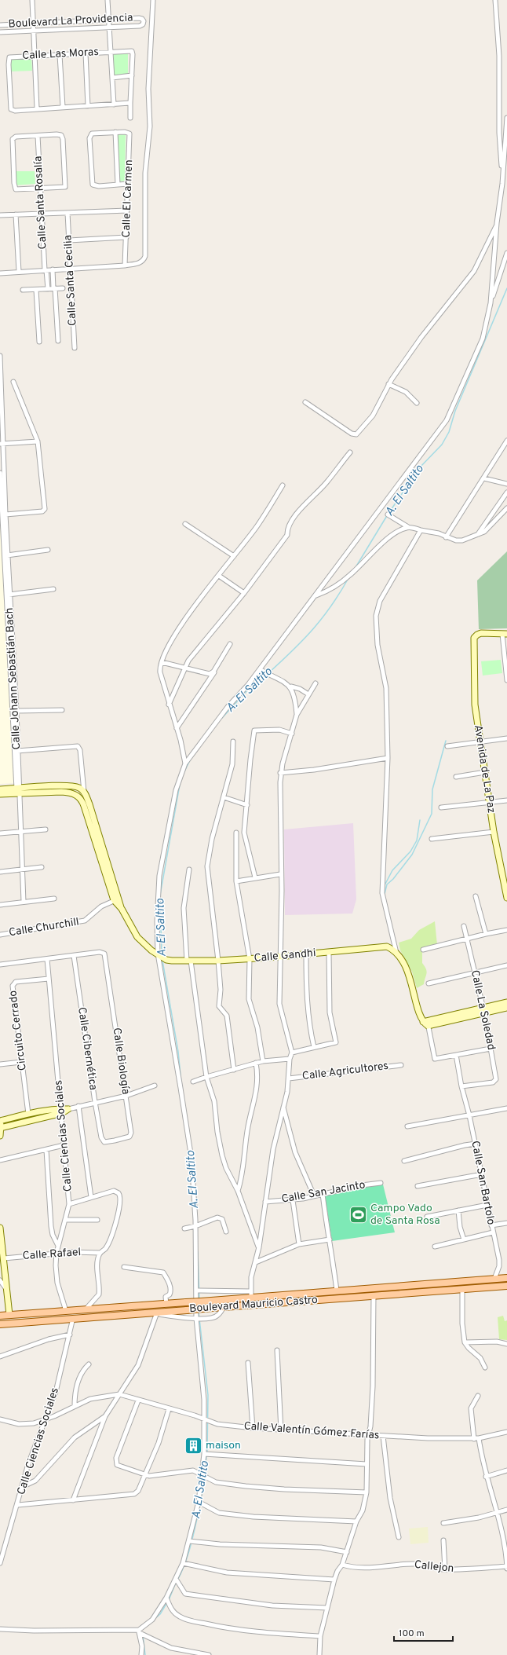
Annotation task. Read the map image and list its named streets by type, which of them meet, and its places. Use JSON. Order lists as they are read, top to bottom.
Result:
{
  "streets": {
    "main road": ["Avenida de La Paz", "Calle Gandhi", "Boulevard Mauricio Castro"],
    "street": [
      "Boulevard La Providencia",
      "Calle Las Moras",
      "Calle El Carmen",
      "Calle Santa Rosalía",
      "Calle Santa Cecilia",
      "Calle Johann Sebastián Bach",
      "Calle Churchill",
      "Calle La Soledad",
      "Circuito Cerrado",
      "Calle Cibernética",
      "Calle Biología",
      "Calle Agricultores",
      "Calle Ciencias Sociales",
      "Calle San Bartolo",
      "Calle San Jacinto",
      "Calle Rafael",
      "Calle Valentín Gómez Farías",
      "Callejon"
    ]
  },
  "crossings": [
    ["Calle Johann Sebastián Bach", "Calle Gandhi"],
    ["Calle Churchill", "Calle Gandhi"],
    ["Calle La Soledad", "Calle San Bartolo"],
    ["Circuito Cerrado", "Calle Ciencias Sociales"],
    ["Calle Cibernética", "Calle Biología"],
    ["Calle Ciencias Sociales", "Calle Rafael"],
    ["Calle Ciencias Sociales", "Boulevard Mauricio Castro"],
    ["Calle San Bartolo", "Boulevard Mauricio Castro"]
  ],
  "water": ["A. El Saltito"],
  "places": {
    "sports": ["Campo Vado de Santa Rosa"],
    "building": ["maison"]
  },
  "scale_bar": "100 m"
}
